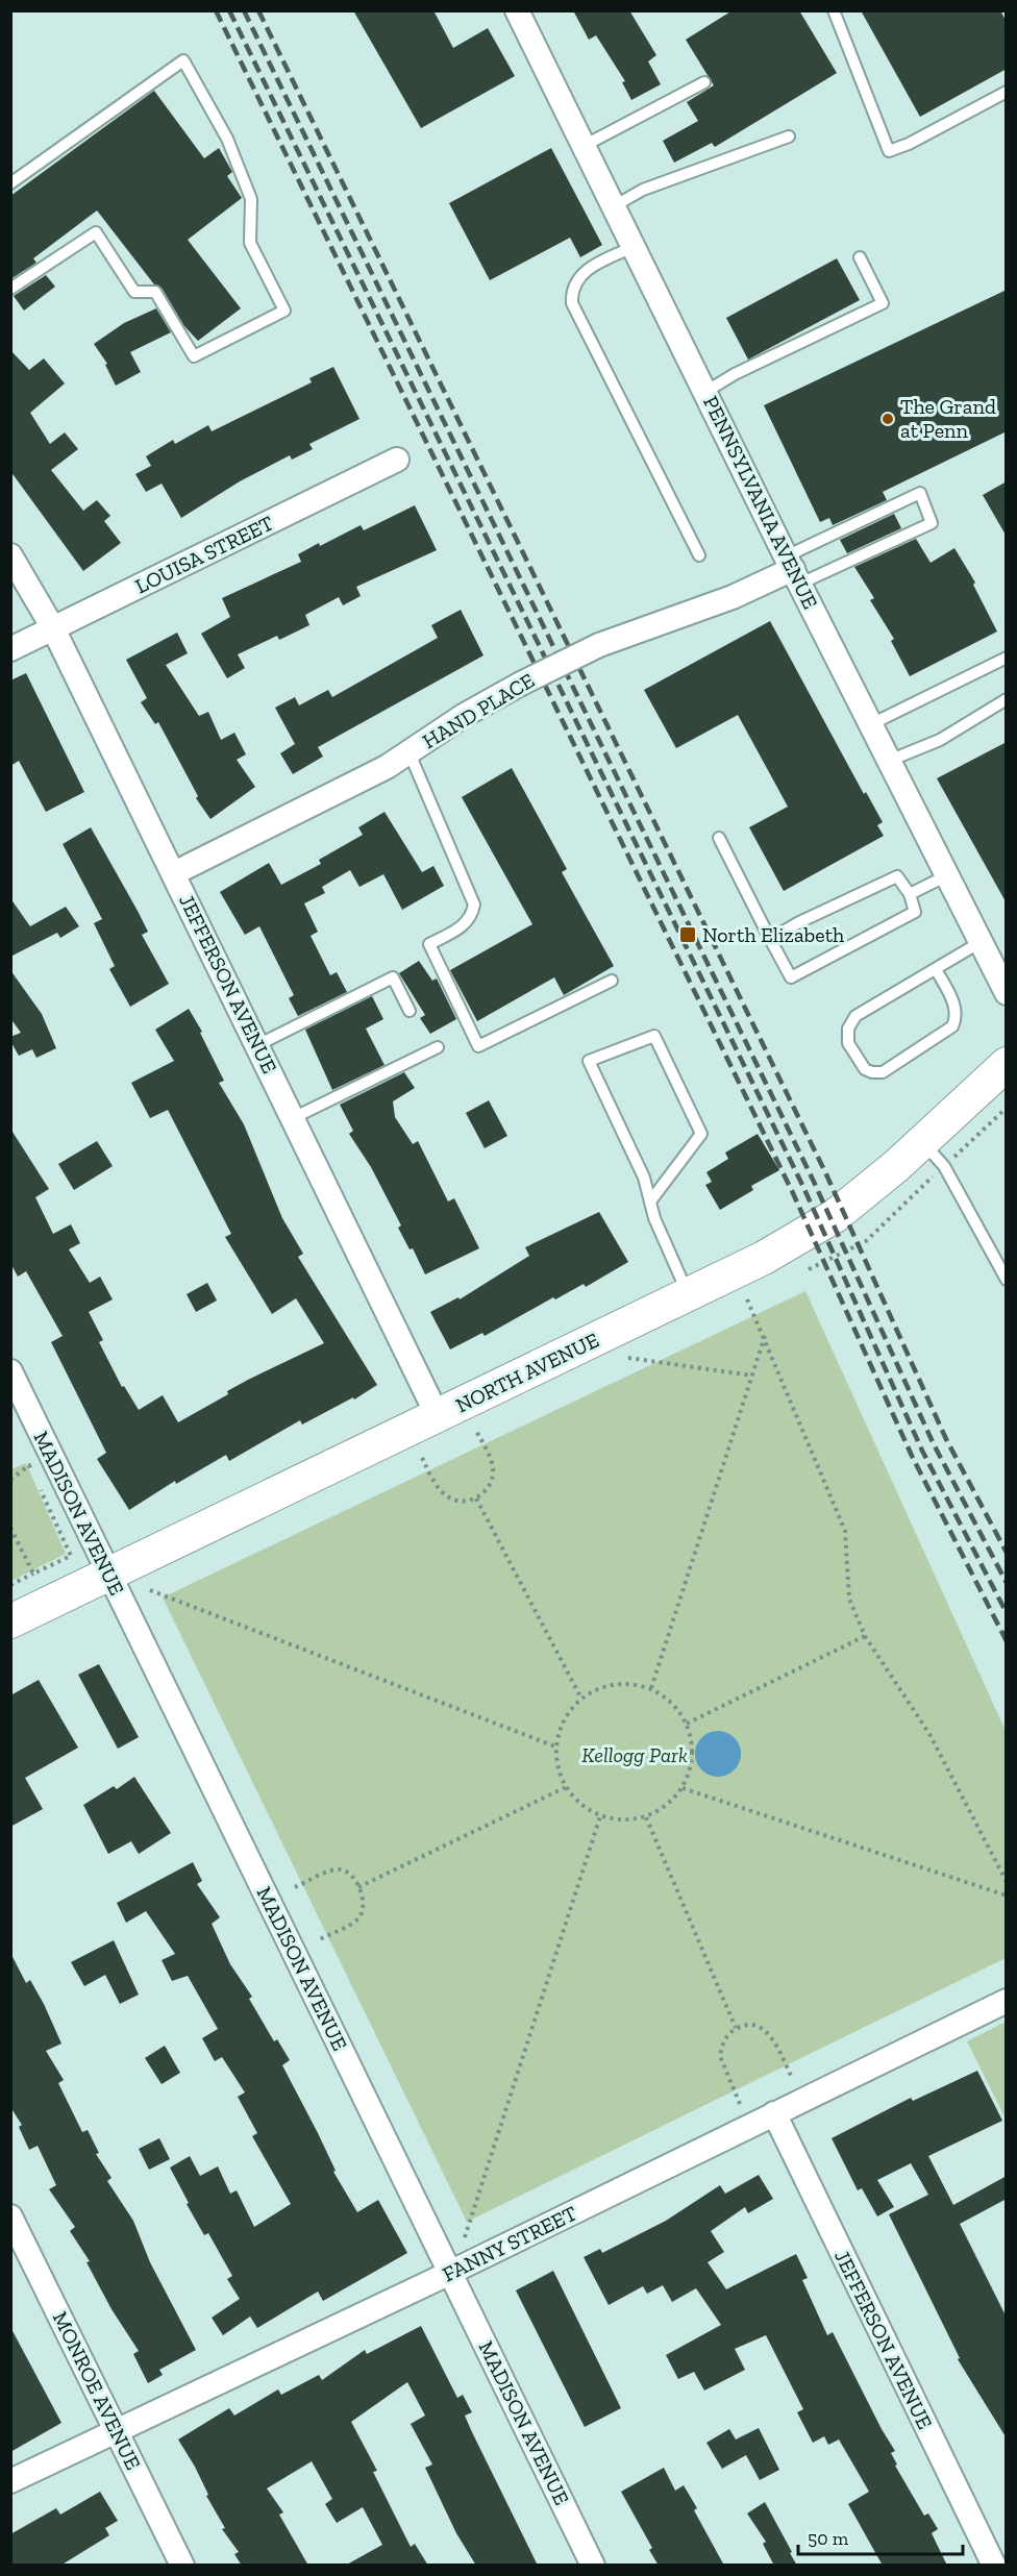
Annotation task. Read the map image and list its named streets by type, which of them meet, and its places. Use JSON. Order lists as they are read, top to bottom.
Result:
{
  "streets": {
    "main road": ["NORTH AVENUE"],
    "street": [
      "PENNSYLVANIA AVENUE",
      "LOUISA STREET",
      "HAND PLACE",
      "JEFFERSON AVENUE",
      "MADISON AVENUE",
      "FANNY STREET",
      "MONROE AVENUE"
    ]
  },
  "crossings": [
    ["PENNSYLVANIA AVENUE", "HAND PLACE"],
    ["LOUISA STREET", "JEFFERSON AVENUE"],
    ["HAND PLACE", "JEFFERSON AVENUE"],
    ["JEFFERSON AVENUE", "NORTH AVENUE"],
    ["JEFFERSON AVENUE", "FANNY STREET"],
    ["NORTH AVENUE", "MADISON AVENUE"],
    ["MADISON AVENUE", "FANNY STREET"],
    ["FANNY STREET", "MONROE AVENUE"]
  ],
  "parks": ["Kellogg Park"],
  "places": {
    "other": ["The Grand at Penn"],
    "transit": ["North Elizabeth"]
  },
  "scale_bar": "50 m"
}
